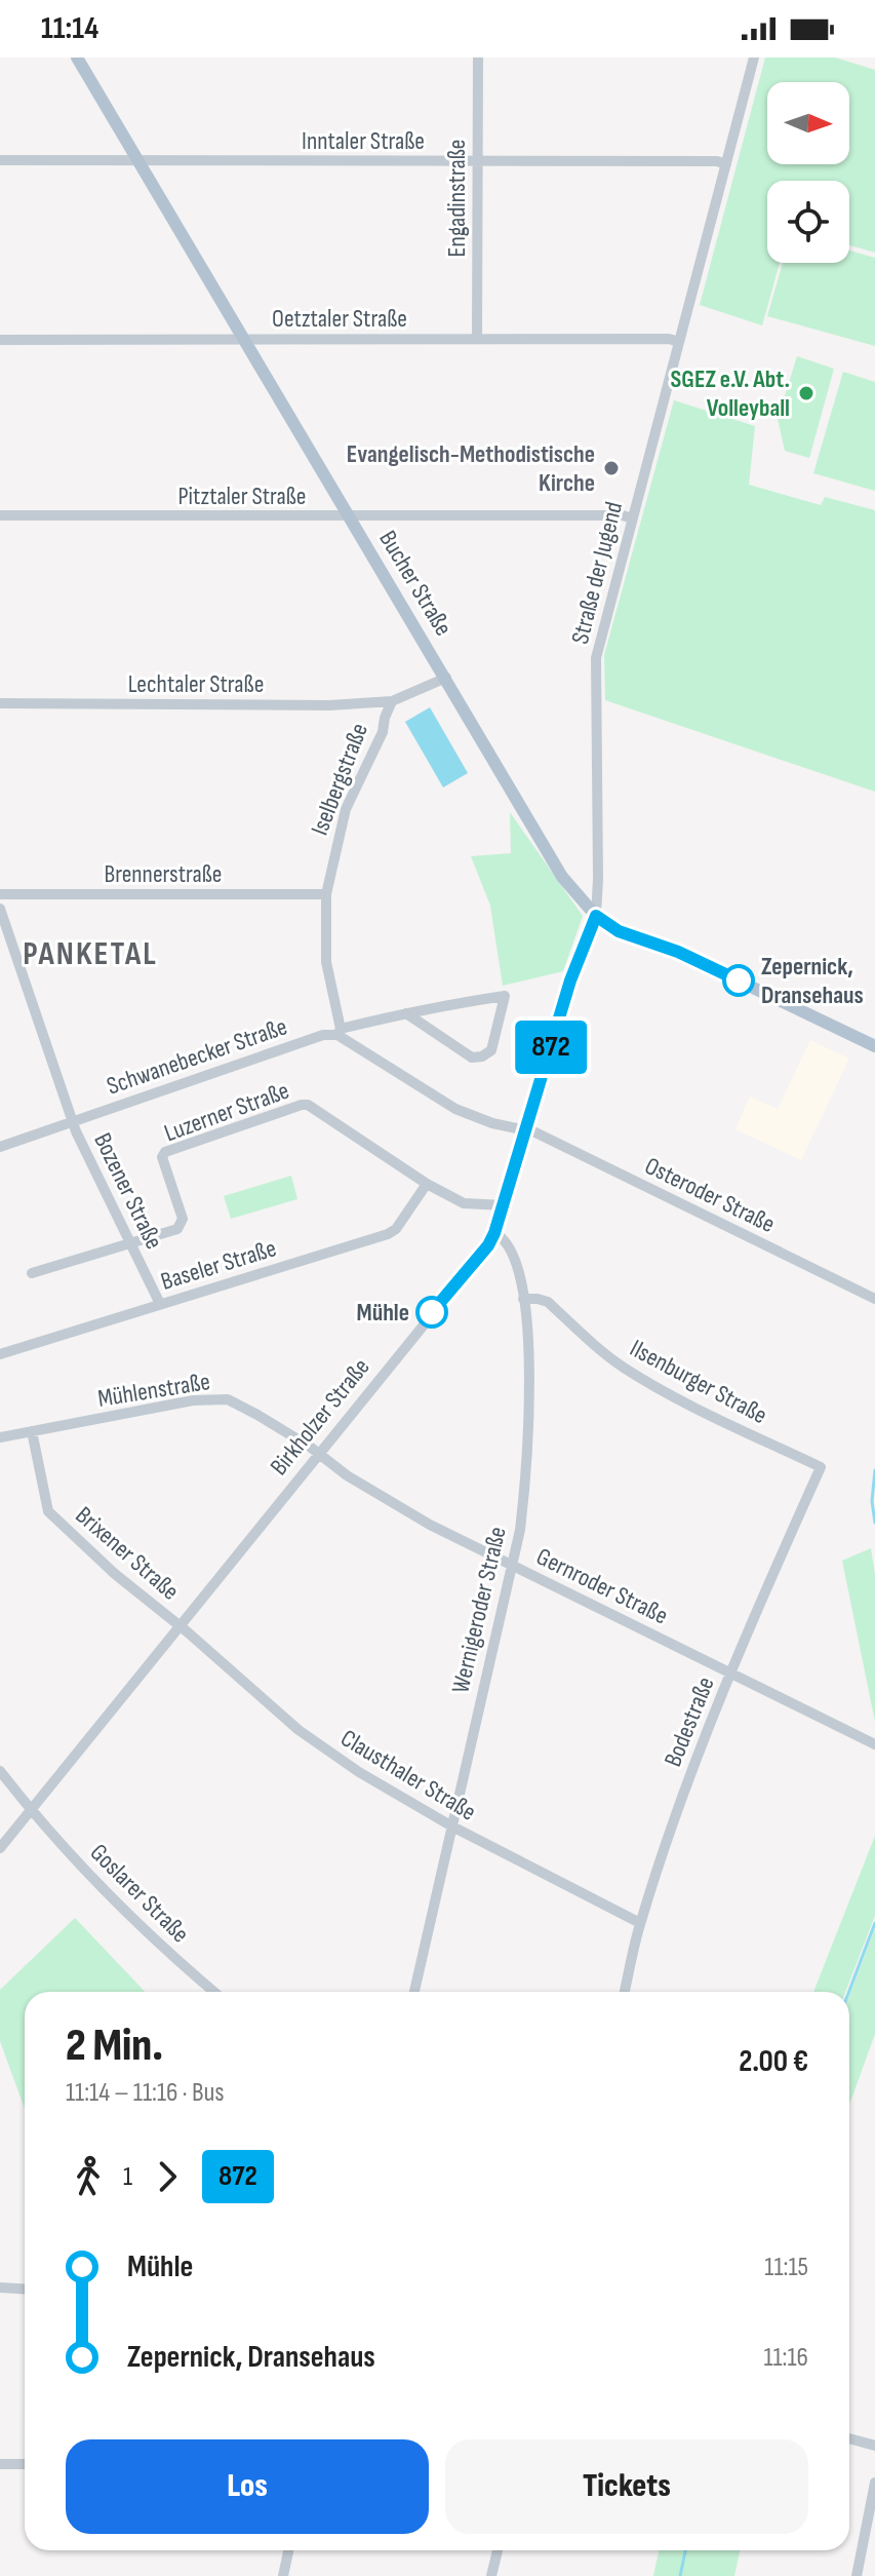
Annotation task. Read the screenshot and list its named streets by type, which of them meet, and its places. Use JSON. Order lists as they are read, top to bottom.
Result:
{
  "streets": {
    "main road": ["Bucher Straße"],
    "street": [
      "Inntaler Straße",
      "Engadinstraße",
      "Oetztaler Straße",
      "Pitztaler Straße",
      "Straße der Jugend",
      "Lechtaler Straße",
      "Iselbergstraße",
      "Brennerstraße",
      "Schwanebecker Straße",
      "Luzerner Straße",
      "Bozener Straße",
      "Osteroder Straße",
      "Baseler Straße",
      "Ilsenburger Straße",
      "Mühlenstraße",
      "Birkholzer Straße",
      "Brixener Straße",
      "Gernroder Straße",
      "Wernigeroder Straße",
      "Bodestraße",
      "Clausthaler Straße",
      "Goslarer Straße"
    ]
  },
  "crossings": [
    ["Inntaler Straße", "Engadinstraße"],
    ["Inntaler Straße", "Straße der Jugend"],
    ["Inntaler Straße", "Bucher Straße"],
    ["Engadinstraße", "Oetztaler Straße"],
    ["Oetztaler Straße", "Straße der Jugend"],
    ["Oetztaler Straße", "Bucher Straße"],
    ["Pitztaler Straße", "Straße der Jugend"],
    ["Pitztaler Straße", "Bucher Straße"],
    ["Straße der Jugend", "Bucher Straße"],
    ["Straße der Jugend", "Birkholzer Straße"],
    ["Bucher Straße", "Iselbergstraße"],
    ["Bucher Straße", "Birkholzer Straße"],
    ["Lechtaler Straße", "Iselbergstraße"],
    ["Iselbergstraße", "Brennerstraße"],
    ["Iselbergstraße", "Schwanebecker Straße"],
    ["Iselbergstraße", "Osteroder Straße"],
    ["Schwanebecker Straße", "Bozener Straße"],
    ["Schwanebecker Straße", "Osteroder Straße"],
    ["Luzerner Straße", "Bozener Straße"],
    ["Luzerner Straße", "Baseler Straße"],
    ["Luzerner Straße", "Birkholzer Straße"],
    ["Bozener Straße", "Baseler Straße"],
    ["Osteroder Straße", "Birkholzer Straße"],
    ["Ilsenburger Straße", "Wernigeroder Straße"],
    ["Ilsenburger Straße", "Bodestraße"],
    ["Mühlenstraße", "Birkholzer Straße"],
    ["Mühlenstraße", "Brixener Straße"],
    ["Mühlenstraße", "Gernroder Straße"],
    ["Birkholzer Straße", "Brixener Straße"],
    ["Birkholzer Straße", "Gernroder Straße"],
    ["Birkholzer Straße", "Wernigeroder Straße"],
    ["Birkholzer Straße", "Clausthaler Straße"],
    ["Birkholzer Straße", "Goslarer Straße"],
    ["Brixener Straße", "Clausthaler Straße"],
    ["Gernroder Straße", "Wernigeroder Straße"],
    ["Gernroder Straße", "Bodestraße"],
    ["Wernigeroder Straße", "Clausthaler Straße"],
    ["Bodestraße", "Clausthaler Straße"]
  ],
  "districts": ["PANKETAL"],
  "places": [
    "SGEZ e.V. Abt. Volleyball",
    "Evangelisch-Methodistische Kirche",
    "Zepernick, Dransehaus",
    "Mühle"
  ],
  "lines": ["bus line 872"],
  "north": "right",
  "page": {
    "status": "11:14",
    "on_map": "872",
    "heading": ["2 Min.", "11:14 – 11:16 · Bus", "2.00 €"],
    "legs": ["1", "872"],
    "list": [
      {
        "name": "Mühle",
        "value": "11:15"
      },
      {
        "name": "Zepernick, Dransehaus",
        "value": "11:16"
      }
    ],
    "buttons": ["Los", "Tickets"]
  }
}
